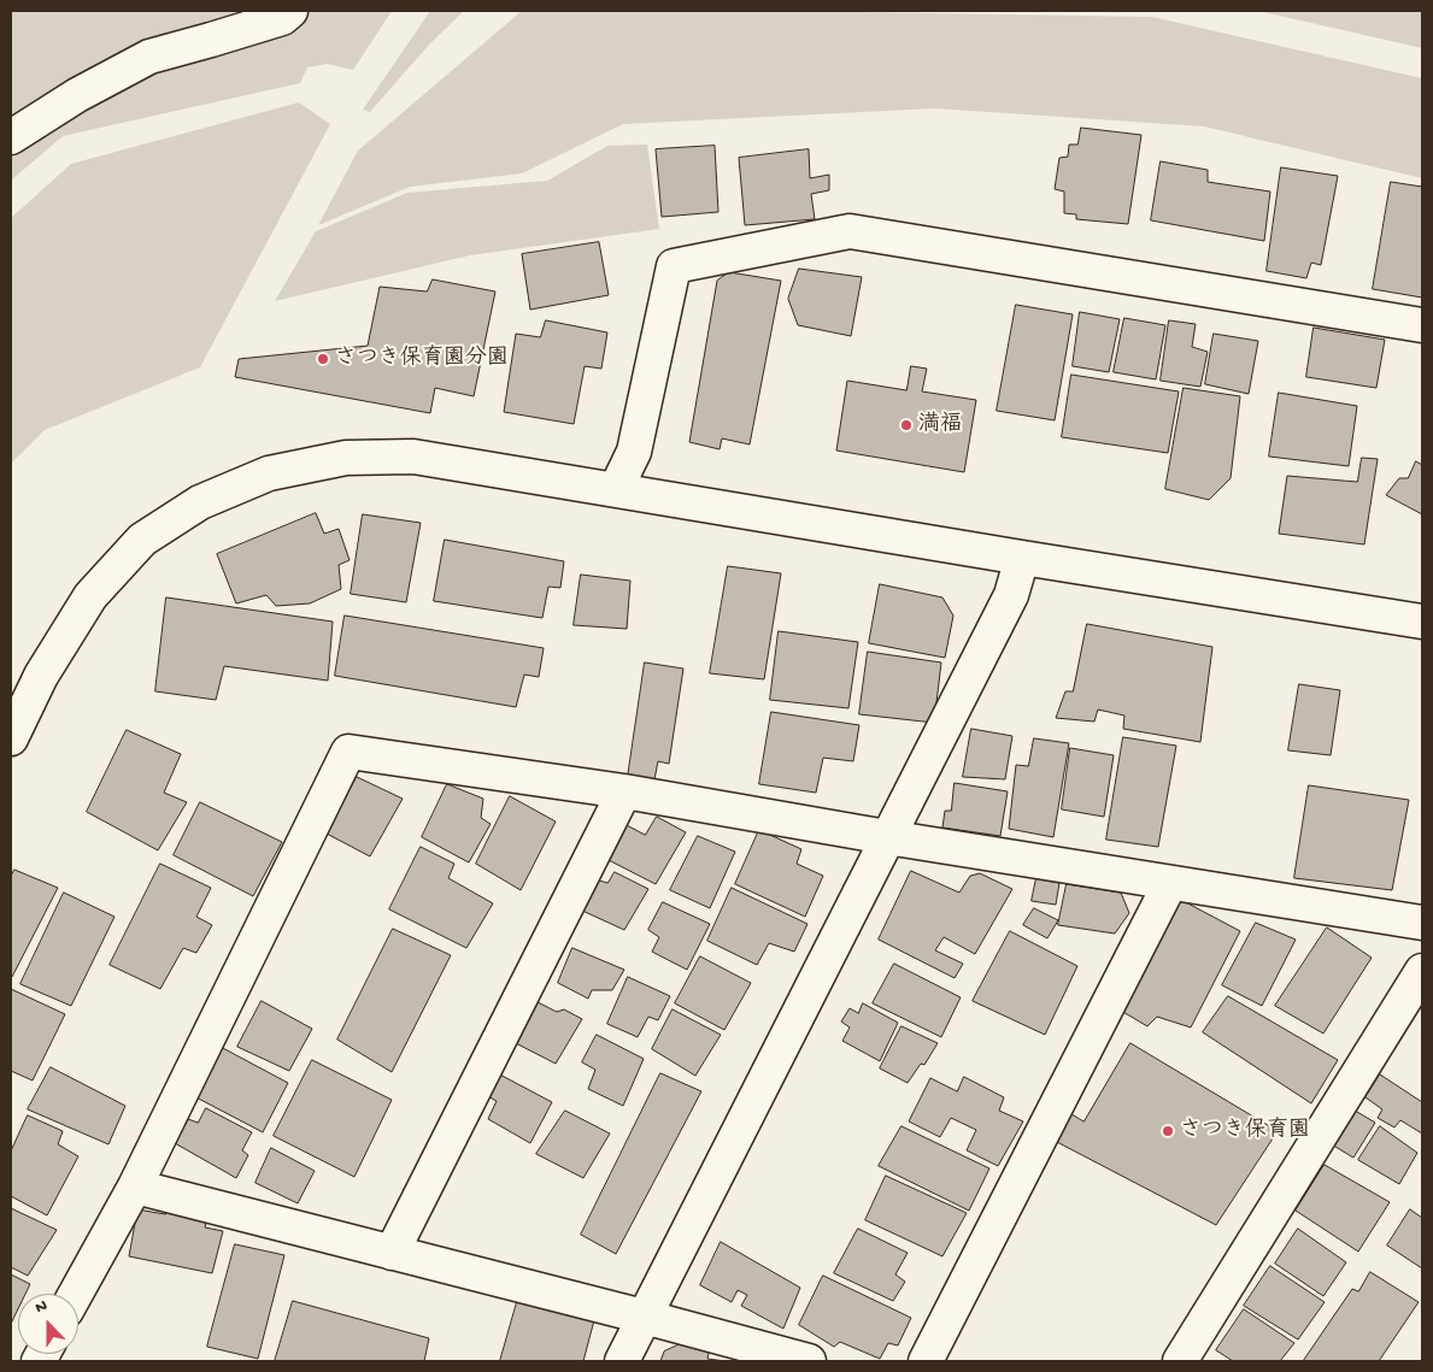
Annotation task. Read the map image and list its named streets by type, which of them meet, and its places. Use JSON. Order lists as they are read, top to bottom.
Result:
{
  "places": ["さつき保育園分園", "満福", "さつき保育園"],
  "north": "top"
}
